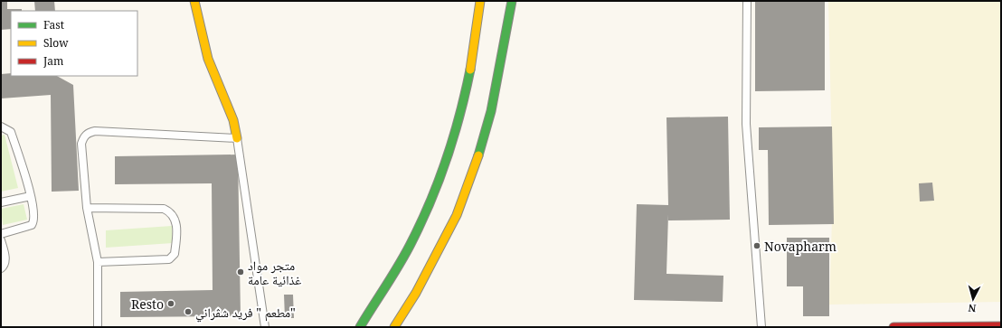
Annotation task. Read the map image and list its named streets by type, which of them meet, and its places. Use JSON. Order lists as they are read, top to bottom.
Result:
{
  "places": [
    "Novapharm",
    "متجر مواد غذائية عامة",
    "Resto",
    "مطعم \" فريد شڨراني\""
  ],
  "legend": ["Fast", "Slow", "Jam"],
  "north": "bottom"
}
